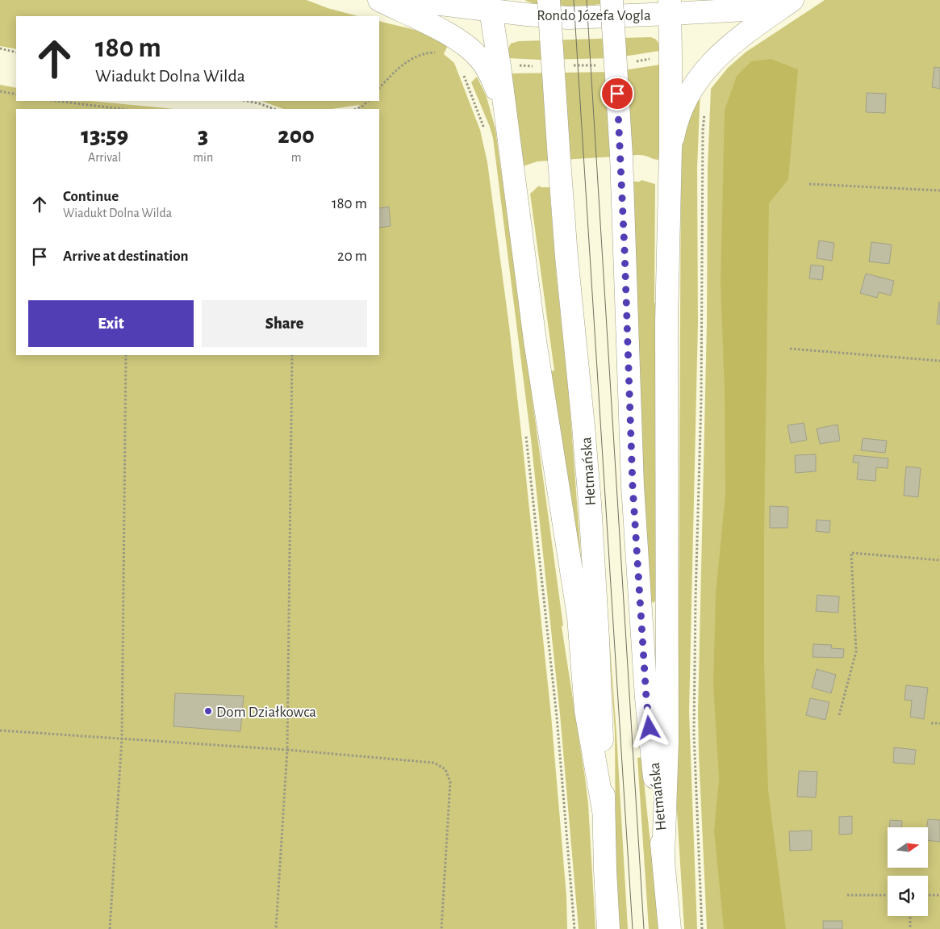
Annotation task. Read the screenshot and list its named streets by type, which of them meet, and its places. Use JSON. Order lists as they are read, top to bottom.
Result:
{
  "streets": {
    "main road": ["Rondo Józefa Vogla", "Hetmańska"]
  },
  "places": ["Dom Działkowca"],
  "north": "right",
  "page": {
    "turn": ["180 m", "Wiadukt Dolna Wilda"],
    "eta": [
      "13:59",
      "Arrival",
      "3",
      "min",
      "200",
      "m"
    ],
    "list": [
      {
        "name": "Continue",
        "note": "Wiadukt Dolna Wilda",
        "value": "180 m"
      },
      {
        "name": "Arrive at destination",
        "value": "20 m"
      }
    ],
    "buttons": ["Exit", "Share"]
  }
}
